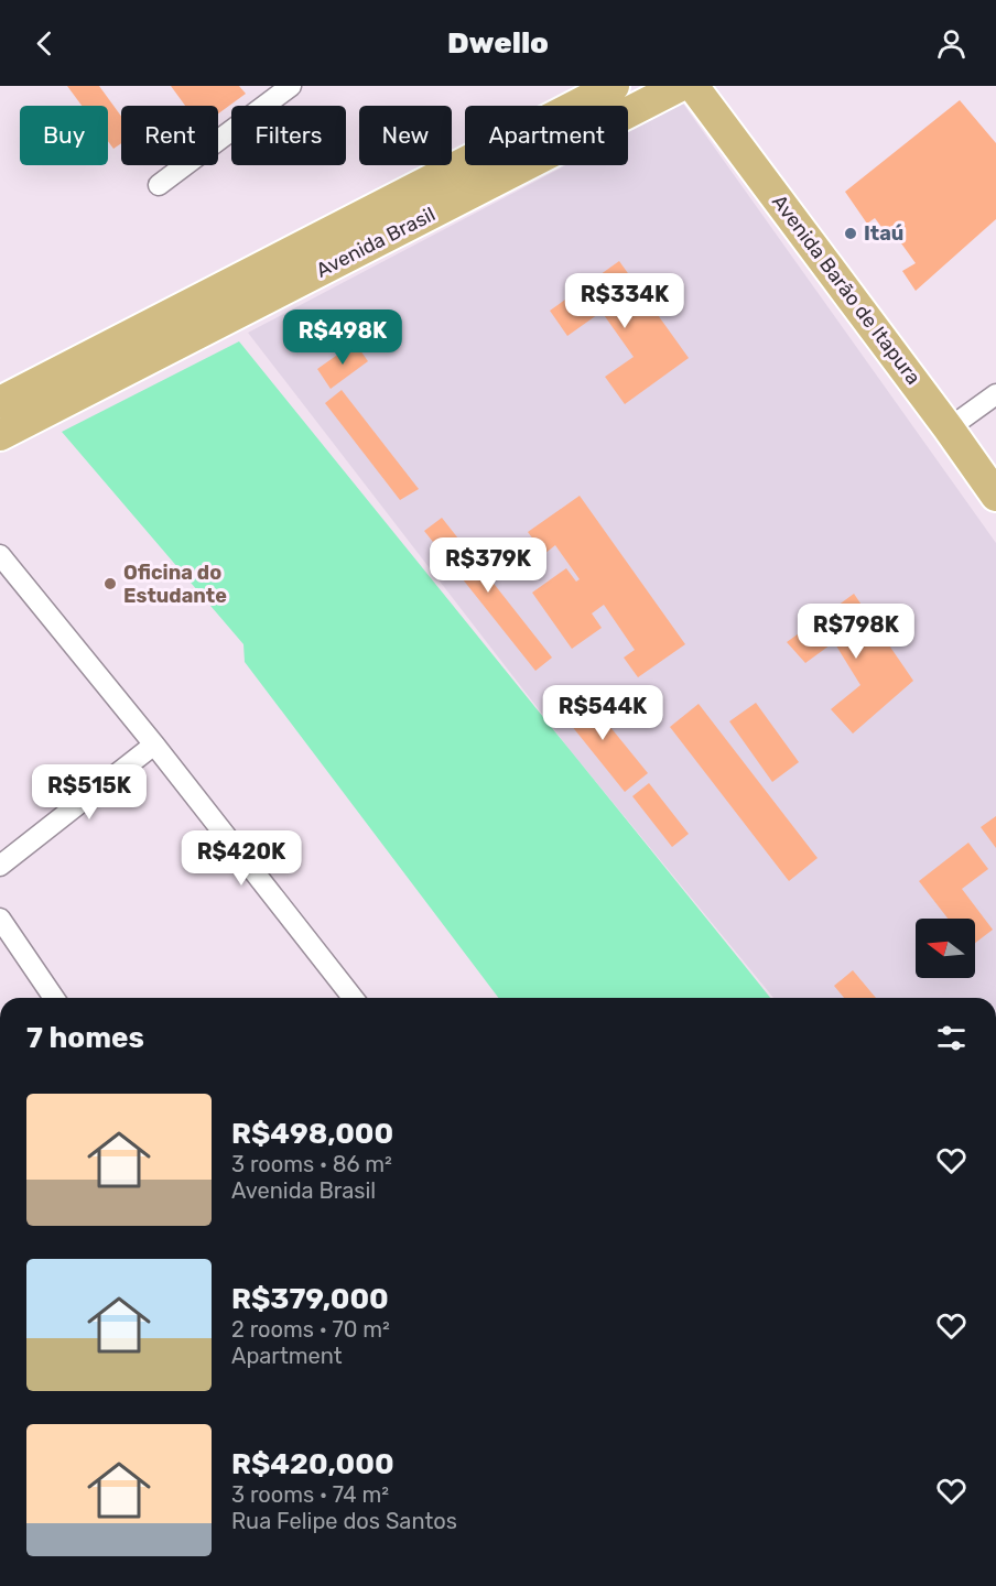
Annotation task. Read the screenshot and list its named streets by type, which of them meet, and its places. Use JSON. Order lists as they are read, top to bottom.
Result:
{
  "streets": {
    "main road": ["Avenida Brasil", "Avenida Barão de Itapura"]
  },
  "places": ["Itaú", "Oficina do Estudante"],
  "north": "left",
  "page": {
    "header": "Dwello",
    "chip": [
      "Buy",
      "Rent",
      "Filters",
      "New",
      "Apartment"
    ],
    "price": [
      "R$334K",
      "R$498K",
      "R$379K",
      "R$798K",
      "R$544K",
      "R$515K",
      "R$420K"
    ],
    "heading": "7 homes",
    "list": [
      {
        "name": "R$498,000",
        "note": "3 rooms · 86 m² · Avenida Brasil"
      },
      {
        "name": "R$379,000",
        "note": "2 rooms · 70 m² · Apartment"
      },
      {
        "name": "R$420,000",
        "note": "3 rooms · 74 m² · Rua Felipe dos Santos"
      }
    ]
  }
}
